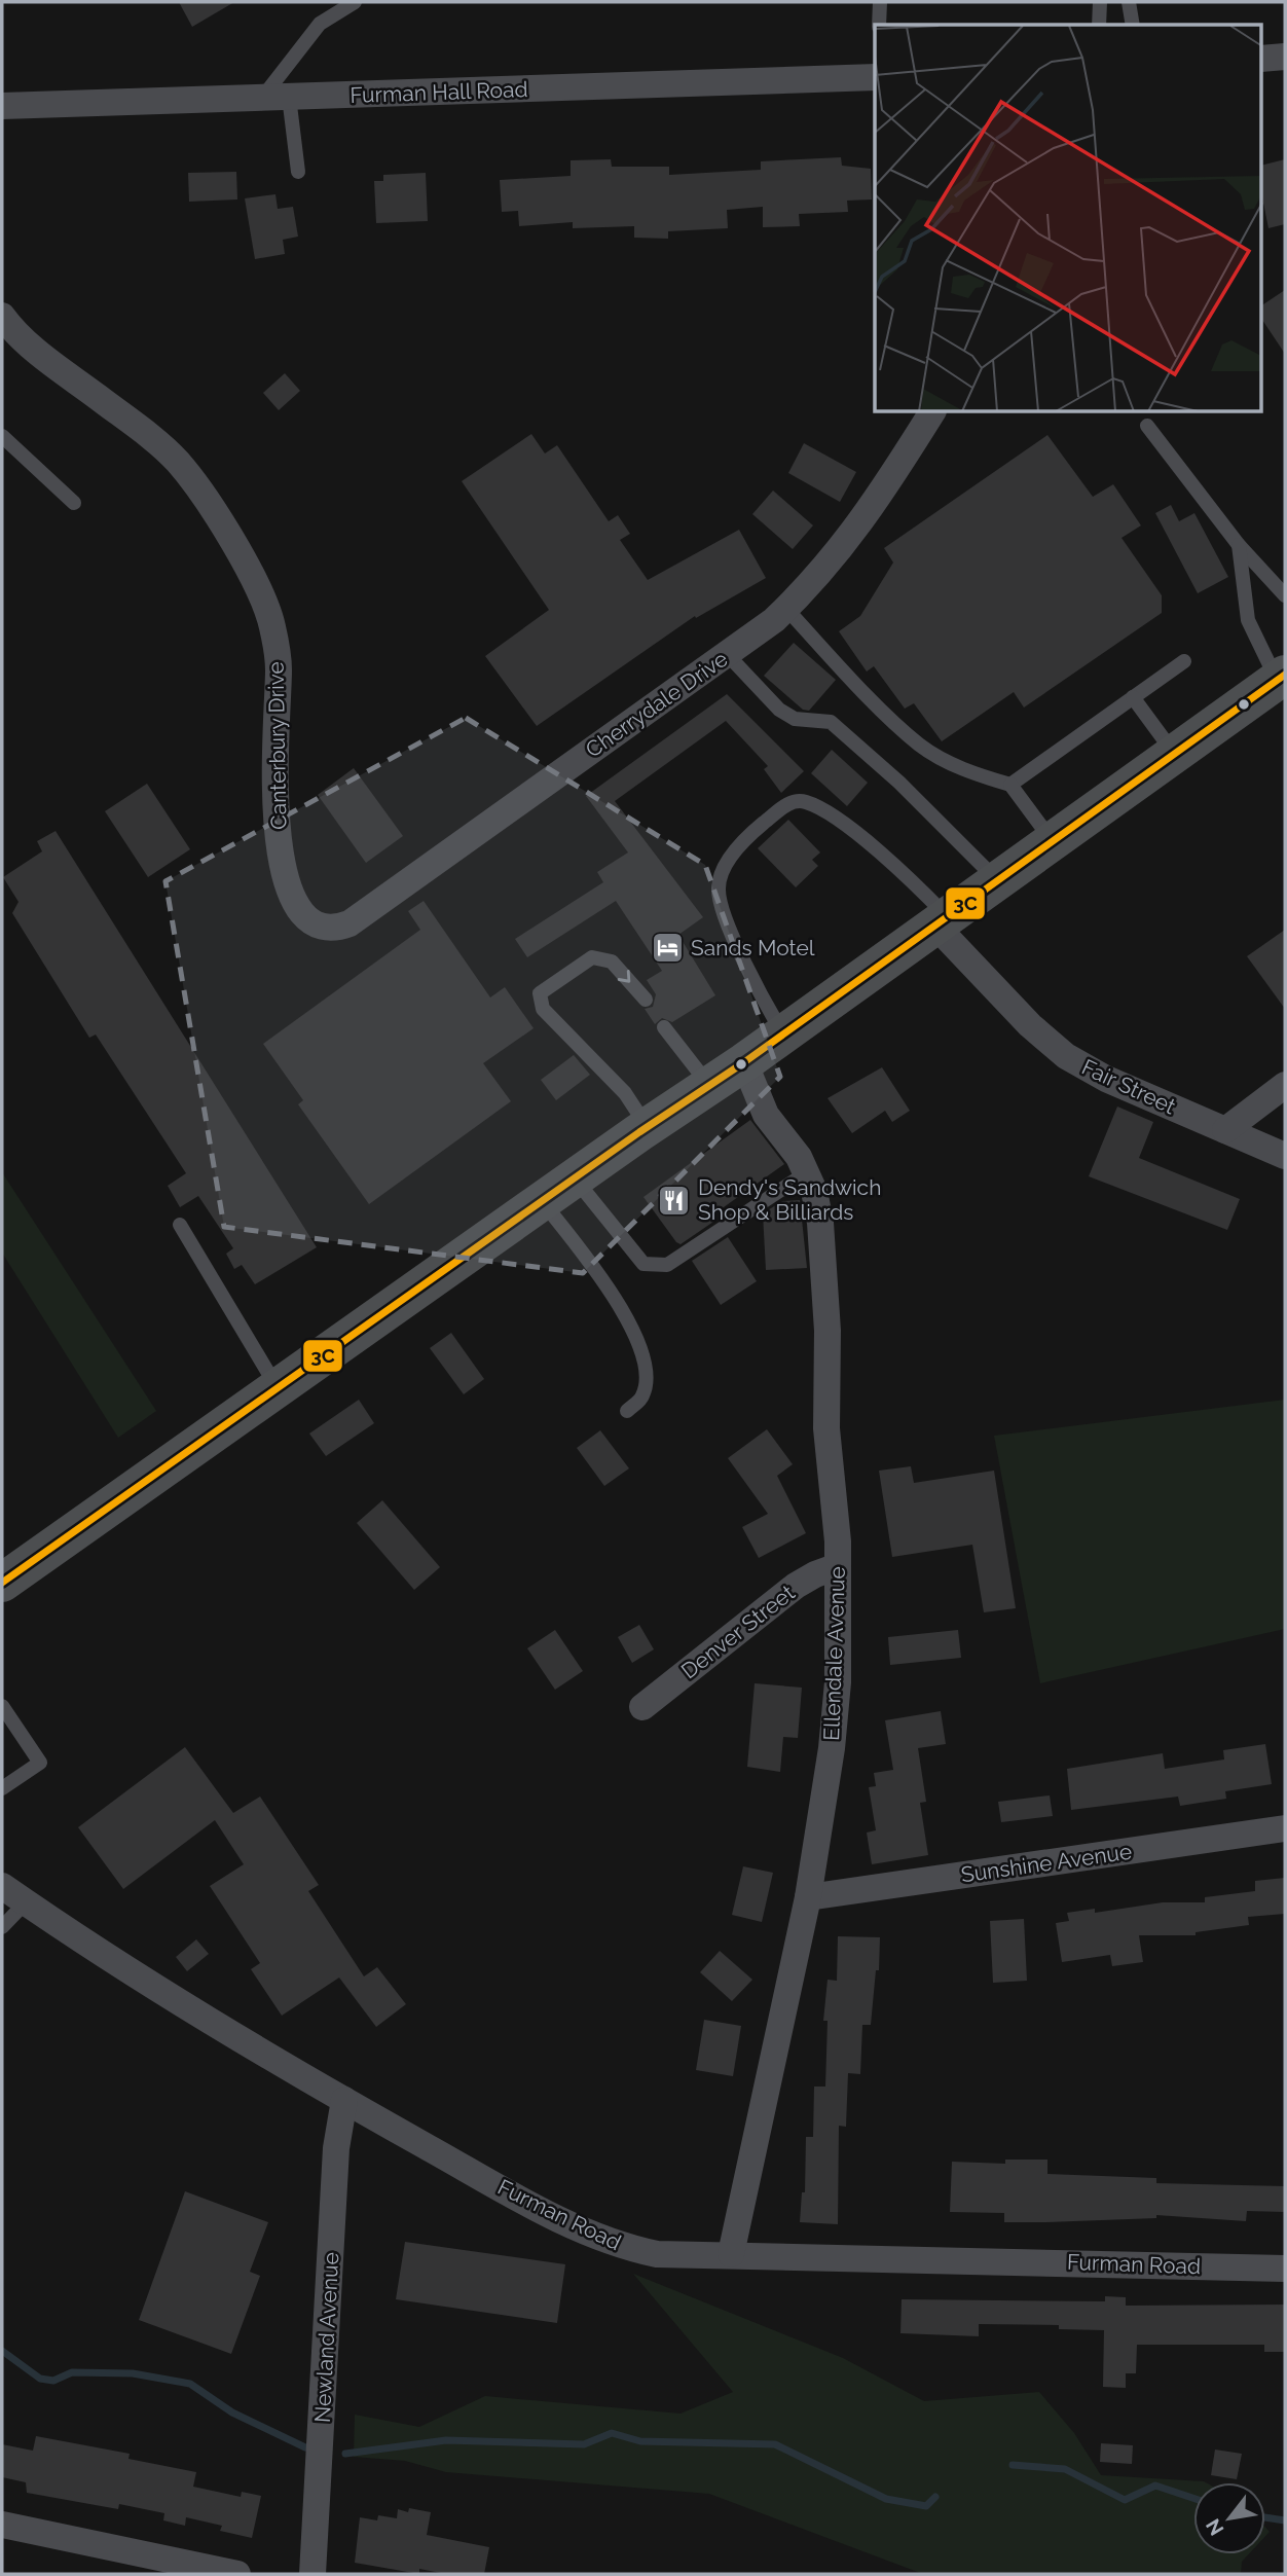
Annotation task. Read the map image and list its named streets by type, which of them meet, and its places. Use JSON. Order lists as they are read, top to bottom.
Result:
{
  "streets": {
    "street": [
      "Furman Hall Road",
      "Cherrydale Drive",
      "Canterbury Drive",
      "Fair Street",
      "Denver Street",
      "Ellendale Avenue",
      "Sunshine Avenue",
      "Furman Road",
      "Newland Avenue"
    ]
  },
  "crossings": [
    ["Cherrydale Drive", "Canterbury Drive"],
    ["Denver Street", "Ellendale Avenue"],
    ["Ellendale Avenue", "Sunshine Avenue"],
    ["Ellendale Avenue", "Furman Road"],
    ["Furman Road", "Newland Avenue"]
  ],
  "places": {
    "hotel": ["Sands Motel"],
    "restaurant": ["Dendy's Sandwich Shop & Billiards"]
  },
  "lines": ["transit line 3C"],
  "north": "bottom left"
}
